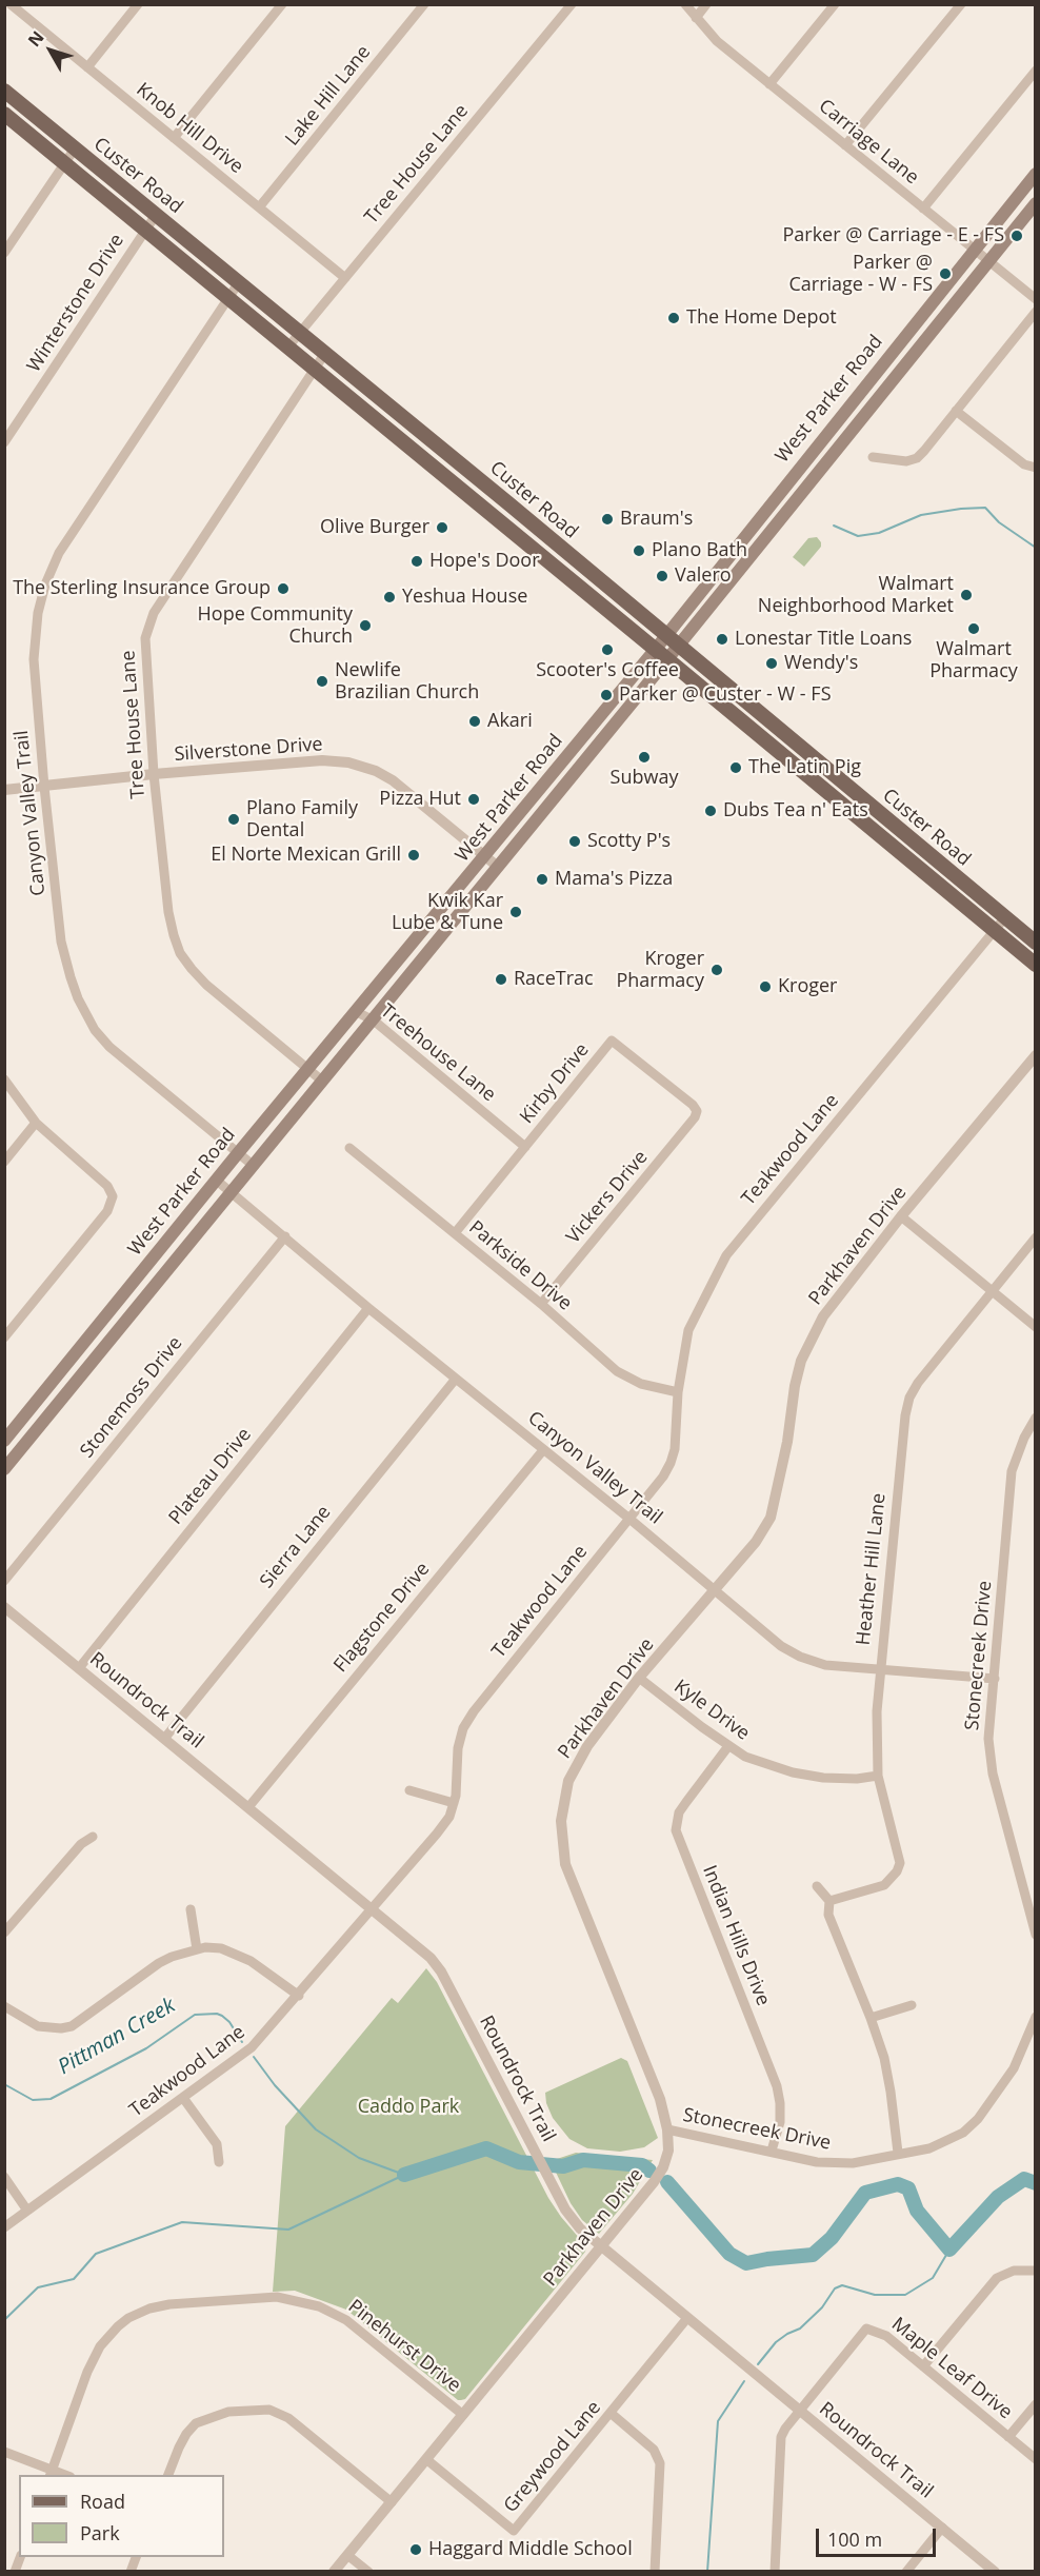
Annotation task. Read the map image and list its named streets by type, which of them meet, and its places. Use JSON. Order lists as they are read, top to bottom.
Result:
{
  "streets": {
    "main road": ["Custer Road", "West Parker Road"],
    "street": [
      "Lake Hill Lane",
      "Knob Hill Drive",
      "Carriage Lane",
      "Tree House Lane",
      "Winterstone Drive",
      "Silverstone Drive",
      "Canyon Valley Trail",
      "Treehouse Lane",
      "Kirby Drive",
      "Teakwood Lane",
      "Vickers Drive",
      "Parkhaven Drive",
      "Parkside Drive",
      "Stonemoss Drive",
      "Plateau Drive",
      "Sierra Lane",
      "Heather Hill Lane",
      "Flagstone Drive",
      "Stonecreek Drive",
      "Roundrock Trail",
      "Kyle Drive",
      "Indian Hills Drive",
      "Pinehurst Drive",
      "Maple Leaf Drive",
      "Greywood Lane"
    ]
  },
  "crossings": [
    ["Lake Hill Lane", "Knob Hill Drive"],
    ["Knob Hill Drive", "Tree House Lane"],
    ["Carriage Lane", "West Parker Road"],
    ["Tree House Lane", "Custer Road"],
    ["Tree House Lane", "West Parker Road"],
    ["Tree House Lane", "Silverstone Drive"],
    ["Custer Road", "Winterstone Drive"],
    ["Custer Road", "West Parker Road"],
    ["Custer Road", "Canyon Valley Trail"],
    ["Custer Road", "Teakwood Lane"],
    ["West Parker Road", "Silverstone Drive"],
    ["West Parker Road", "Canyon Valley Trail"],
    ["West Parker Road", "Treehouse Lane"],
    ["Silverstone Drive", "Canyon Valley Trail"],
    ["Canyon Valley Trail", "Teakwood Lane"],
    ["Canyon Valley Trail", "Parkhaven Drive"],
    ["Canyon Valley Trail", "Stonemoss Drive"],
    ["Canyon Valley Trail", "Plateau Drive"],
    ["Canyon Valley Trail", "Sierra Lane"],
    ["Canyon Valley Trail", "Heather Hill Lane"],
    ["Canyon Valley Trail", "Flagstone Drive"],
    ["Canyon Valley Trail", "Stonecreek Drive"],
    ["Treehouse Lane", "Kirby Drive"],
    ["Kirby Drive", "Vickers Drive"],
    ["Kirby Drive", "Parkside Drive"],
    ["Teakwood Lane", "Parkside Drive"],
    ["Teakwood Lane", "Roundrock Trail"],
    ["Vickers Drive", "Parkside Drive"],
    ["Parkhaven Drive", "Stonecreek Drive"],
    ["Parkhaven Drive", "Roundrock Trail"],
    ["Parkhaven Drive", "Kyle Drive"],
    ["Parkhaven Drive", "Pinehurst Drive"],
    ["Parkhaven Drive", "Greywood Lane"],
    ["Plateau Drive", "Roundrock Trail"],
    ["Sierra Lane", "Roundrock Trail"],
    ["Heather Hill Lane", "Kyle Drive"],
    ["Flagstone Drive", "Roundrock Trail"],
    ["Stonecreek Drive", "Indian Hills Drive"],
    ["Roundrock Trail", "Maple Leaf Drive"],
    ["Roundrock Trail", "Greywood Lane"],
    ["Kyle Drive", "Indian Hills Drive"]
  ],
  "water": ["Pittman Creek"],
  "parks": ["Caddo Park"],
  "places": [
    "Parker @ Carriage - E - FS",
    "Parker @ Carriage - W - FS",
    "The Home Depot",
    "Braum's",
    "Olive Burger",
    "Plano Bath",
    "Hope's Door",
    "Valero",
    "The Sterling Insurance Group",
    "Walmart Neighborhood Market",
    "Yeshua House",
    "Hope Community Church",
    "Walmart Pharmacy",
    "Lonestar Title Loans",
    "Scooter's Coffee",
    "Wendy's",
    "Newlife Brazilian Church",
    "Parker @ Custer - W - FS",
    "Akari",
    "Subway",
    "The Latin Pig",
    "Pizza Hut",
    "Dubs Tea n' Eats",
    "Plano Family Dental",
    "Scotty P's",
    "El Norte Mexican Grill",
    "Mama's Pizza",
    "Kwik Kar Lube & Tune",
    "Kroger Pharmacy",
    "RaceTrac",
    "Kroger",
    "Haggard Middle School"
  ],
  "legend": ["Road", "Park"],
  "scale_bar": "100 m",
  "north": "top left"
}
